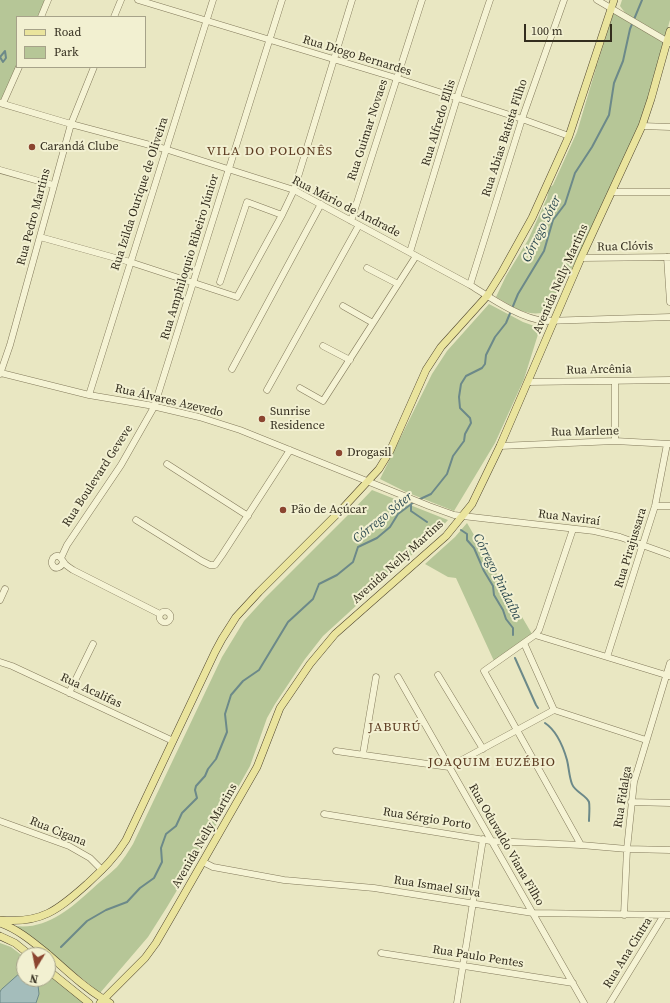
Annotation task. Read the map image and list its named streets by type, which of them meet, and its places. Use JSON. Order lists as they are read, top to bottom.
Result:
{
  "streets": {
    "main road": ["Avenida Nelly Martins"],
    "street": [
      "Rua Diogo Bernardes",
      "Rua Alfredo Ellis",
      "Rua Guimar Novaes",
      "Rua Abias Batista Filho",
      "Rua Izilda Ourique de Oliveira",
      "Rua Mário de Andrade",
      "Rua Pedro Martins",
      "Rua Clóvis",
      "Rua Amphiloquio Ribeiro Júnior",
      "Rua Arcênia",
      "Rua Álvares Azevedo",
      "Rua Marlene",
      "Rua Boulevard Geveve",
      "Rua Naviraí",
      "Rua Pirajussara",
      "Rua Acalifas",
      "Rua Fidalga",
      "Rua Sérgio Porto",
      "Rua Cigana",
      "Rua Oduvaldo Viana Filho",
      "Rua Ismael Silva",
      "Rua Ana Cintra",
      "Rua Paulo Pentes"
    ]
  },
  "crossings": [
    ["Rua Diogo Bernardes", "Rua Alfredo Ellis"],
    ["Rua Diogo Bernardes", "Rua Guimar Novaes"],
    ["Rua Diogo Bernardes", "Rua Abias Batista Filho"],
    ["Rua Diogo Bernardes", "Rua Izilda Ourique de Oliveira"],
    ["Rua Diogo Bernardes", "Rua Amphiloquio Ribeiro Júnior"],
    ["Rua Alfredo Ellis", "Rua Mário de Andrade"],
    ["Rua Guimar Novaes", "Rua Mário de Andrade"],
    ["Rua Abias Batista Filho", "Rua Mário de Andrade"],
    ["Rua Izilda Ourique de Oliveira", "Rua Mário de Andrade"],
    ["Rua Izilda Ourique de Oliveira", "Rua Álvares Azevedo"],
    ["Rua Mário de Andrade", "Rua Pedro Martins"],
    ["Rua Mário de Andrade", "Rua Amphiloquio Ribeiro Júnior"],
    ["Rua Mário de Andrade", "Avenida Nelly Martins"],
    ["Rua Pedro Martins", "Rua Álvares Azevedo"],
    ["Rua Clóvis", "Avenida Nelly Martins"],
    ["Rua Amphiloquio Ribeiro Júnior", "Rua Álvares Azevedo"],
    ["Rua Amphiloquio Ribeiro Júnior", "Rua Boulevard Geveve"],
    ["Avenida Nelly Martins", "Rua Arcênia"],
    ["Avenida Nelly Martins", "Rua Álvares Azevedo"],
    ["Avenida Nelly Martins", "Rua Marlene"],
    ["Avenida Nelly Martins", "Rua Naviraí"],
    ["Avenida Nelly Martins", "Rua Ismael Silva"],
    ["Rua Álvares Azevedo", "Rua Boulevard Geveve"],
    ["Rua Álvares Azevedo", "Rua Naviraí"],
    ["Rua Marlene", "Rua Pirajussara"],
    ["Rua Naviraí", "Rua Pirajussara"],
    ["Rua Fidalga", "Rua Sérgio Porto"],
    ["Rua Fidalga", "Rua Ismael Silva"],
    ["Rua Sérgio Porto", "Rua Oduvaldo Viana Filho"],
    ["Rua Oduvaldo Viana Filho", "Rua Ismael Silva"],
    ["Rua Oduvaldo Viana Filho", "Rua Paulo Pentes"],
    ["Rua Ismael Silva", "Rua Ana Cintra"]
  ],
  "districts": ["VILA DO POLONÊS", "JABURÚ", "JOAQUIM EUZÉBIO"],
  "water": ["Córrego Sóter", "Córrego Pindaíba"],
  "places": [
    "Carandá Clube",
    "Sunrise Residence",
    "Drogasil",
    "Pão de Açúcar"
  ],
  "legend": ["Road", "Park"],
  "scale_bar": "100 m",
  "north": "bottom"
}
